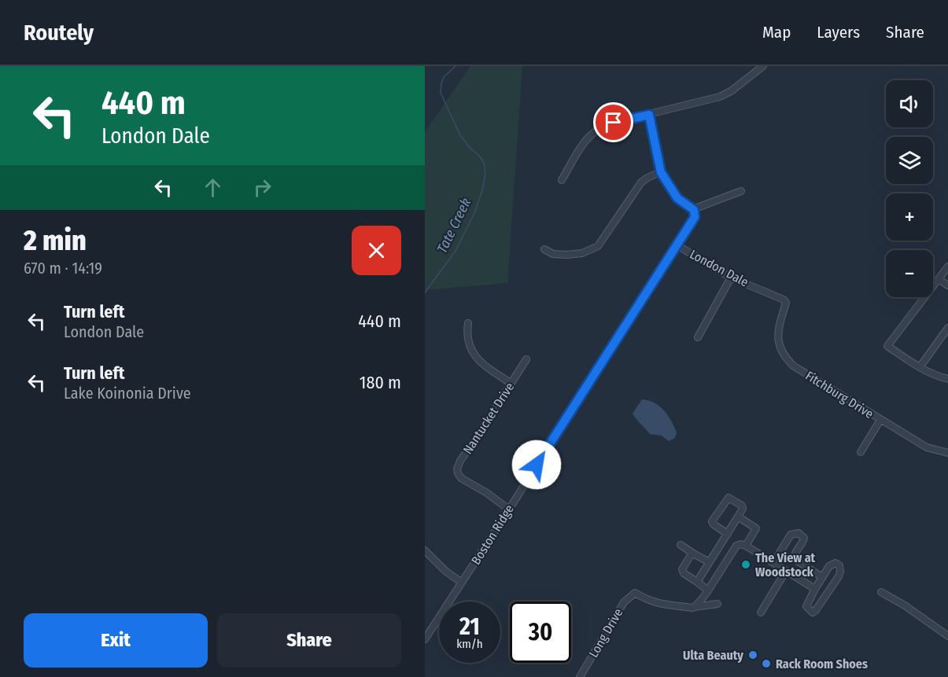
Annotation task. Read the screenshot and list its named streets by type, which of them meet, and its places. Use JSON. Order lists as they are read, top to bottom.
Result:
{
  "streets": {
    "street": [
      "London Dale",
      "Fitchburg Drive",
      "Nantucket Drive",
      "Boston Ridge",
      "Long Drive"
    ]
  },
  "crossings": [
    ["London Dale", "Fitchburg Drive"],
    ["London Dale", "Boston Ridge"],
    ["Nantucket Drive", "Boston Ridge"]
  ],
  "water": ["Tate Creek"],
  "places": ["The View at Woodstock", "Ulta Beauty", "Rack Room Shoes"],
  "page": {
    "header": "Routely",
    "nav": ["Map", "Layers", "Share"],
    "turn": ["440 m", "London Dale"],
    "map_buttons": ["+", "−"],
    "heading": ["2 min", "670 m · 14:19"],
    "list": [
      {
        "name": "Turn left",
        "note": "London Dale",
        "value": "440 m"
      },
      {
        "name": "Turn left",
        "note": "Lake Koinonia Drive",
        "value": "180 m"
      }
    ],
    "speed": "21 km/h",
    "limit": "30",
    "buttons": ["Exit", "Share"]
  }
}
